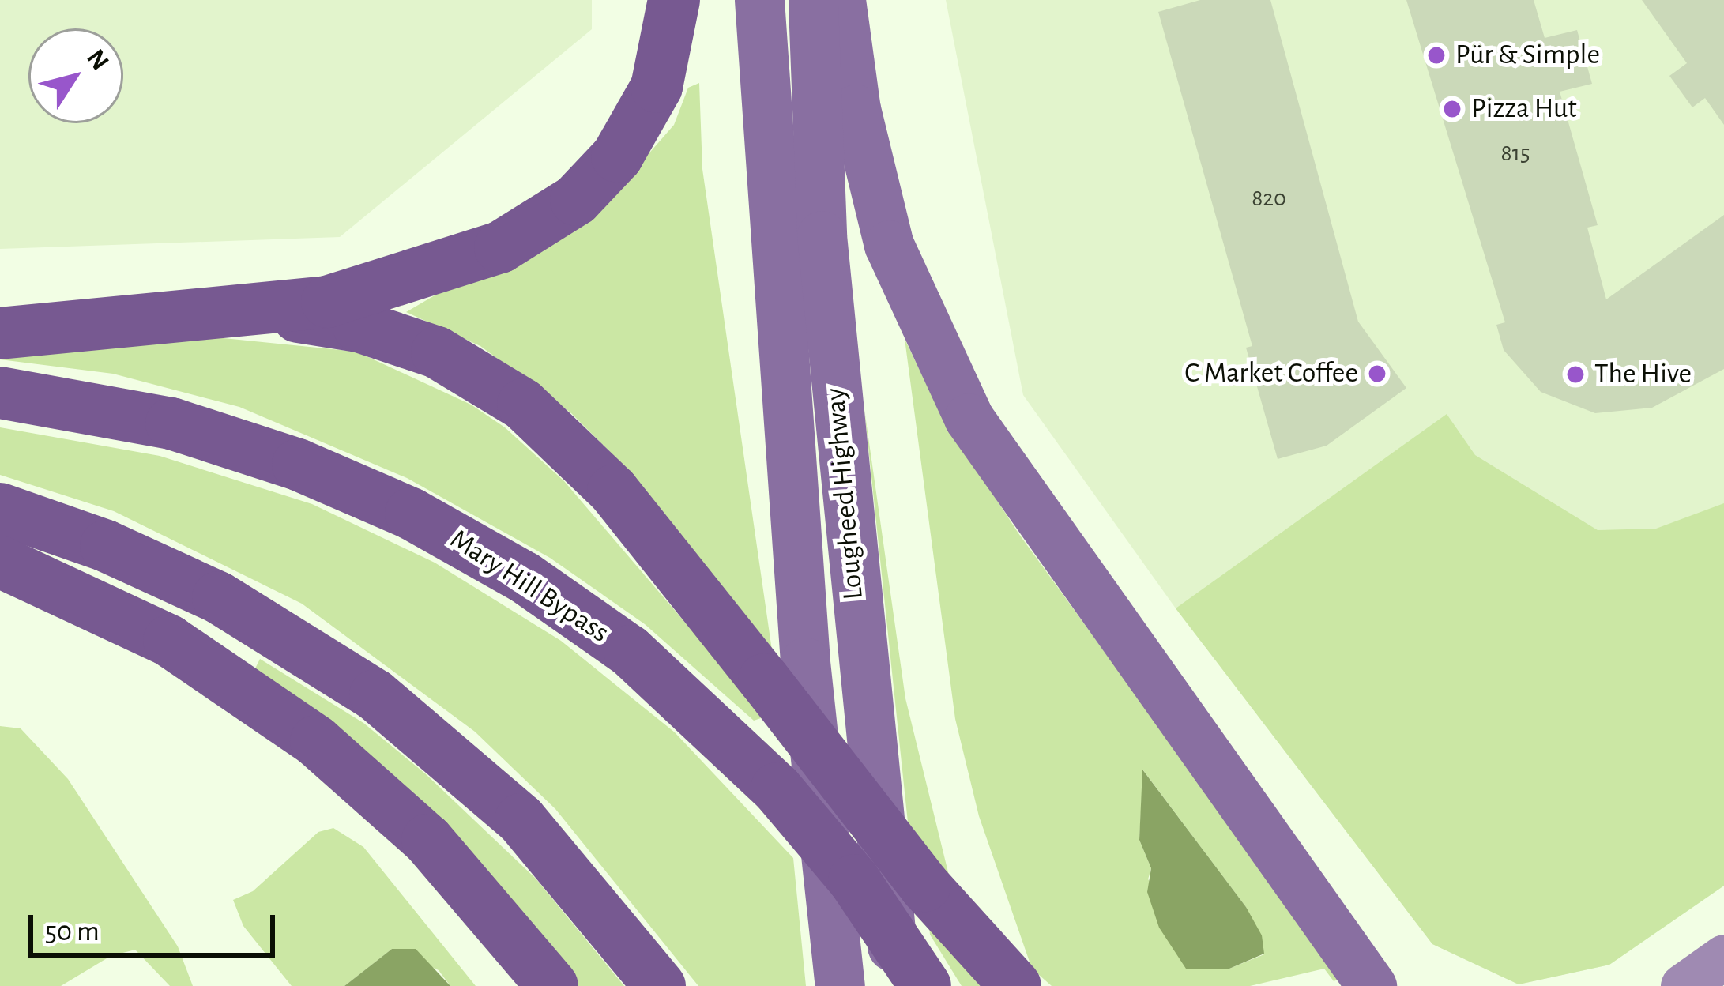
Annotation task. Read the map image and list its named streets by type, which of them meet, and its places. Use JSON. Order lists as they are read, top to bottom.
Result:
{
  "streets": {
    "highway": ["Mary Hill Bypass"],
    "main road": ["Lougheed Highway"]
  },
  "places": [
    "Pür & Simple",
    "Pizza Hut",
    "C Market Coffee",
    "The Hive"
  ],
  "house_numbers": ["815", "820"],
  "scale_bar": "50 m",
  "north": "top right"
}
